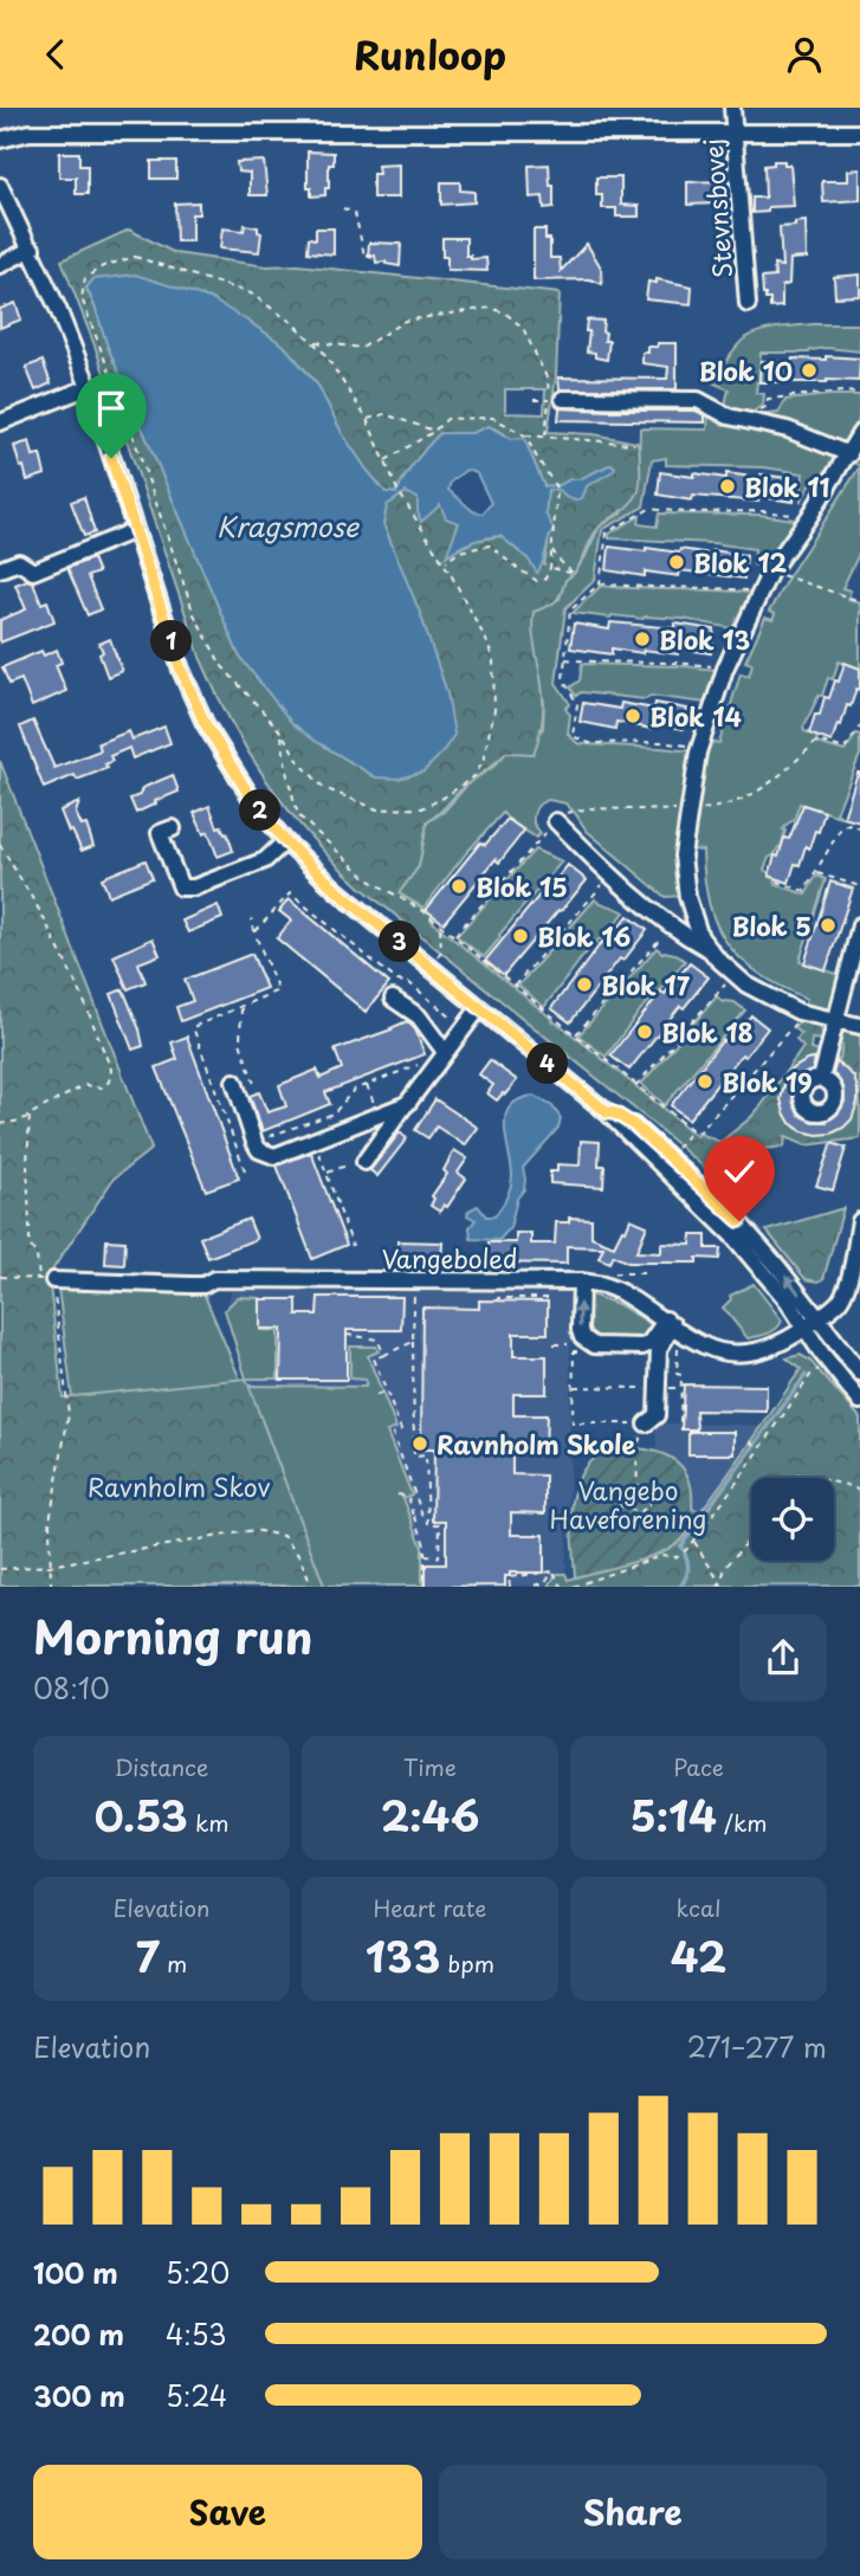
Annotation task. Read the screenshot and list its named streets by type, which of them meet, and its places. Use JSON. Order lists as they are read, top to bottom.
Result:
{
  "streets": {
    "street": ["Stevnsbovej", "Vangeboled"]
  },
  "water": ["Kragsmose"],
  "parks": ["Ravnholm Skov", "Vangebo Haveforening"],
  "places": [
    "Blok 10",
    "Blok 11",
    "Blok 12",
    "Blok 13",
    "Blok 14",
    "Blok 15",
    "Blok 5",
    "Blok 16",
    "Blok 17",
    "Blok 18",
    "Blok 19",
    "Ravnholm Skole"
  ],
  "page": {
    "header": "Runloop",
    "pins": [
      "1",
      "2",
      "3",
      "4"
    ],
    "heading": ["Morning run", "08:10"],
    "stats": [
      ["Distance", "0.53 km"],
      ["Time", "2:46"],
      ["Pace", "5:14 /km"],
      ["Elevation", "7 m"],
      ["Heart rate", "133 bpm"],
      ["kcal", "42"]
    ],
    "chart": ["Elevation", "271–277 m"],
    "list": [
      {
        "name": "100 m",
        "note": "5:20"
      },
      {
        "name": "200 m",
        "note": "4:53"
      },
      {
        "name": "300 m",
        "note": "5:24"
      }
    ],
    "buttons": ["Save", "Share"]
  }
}
